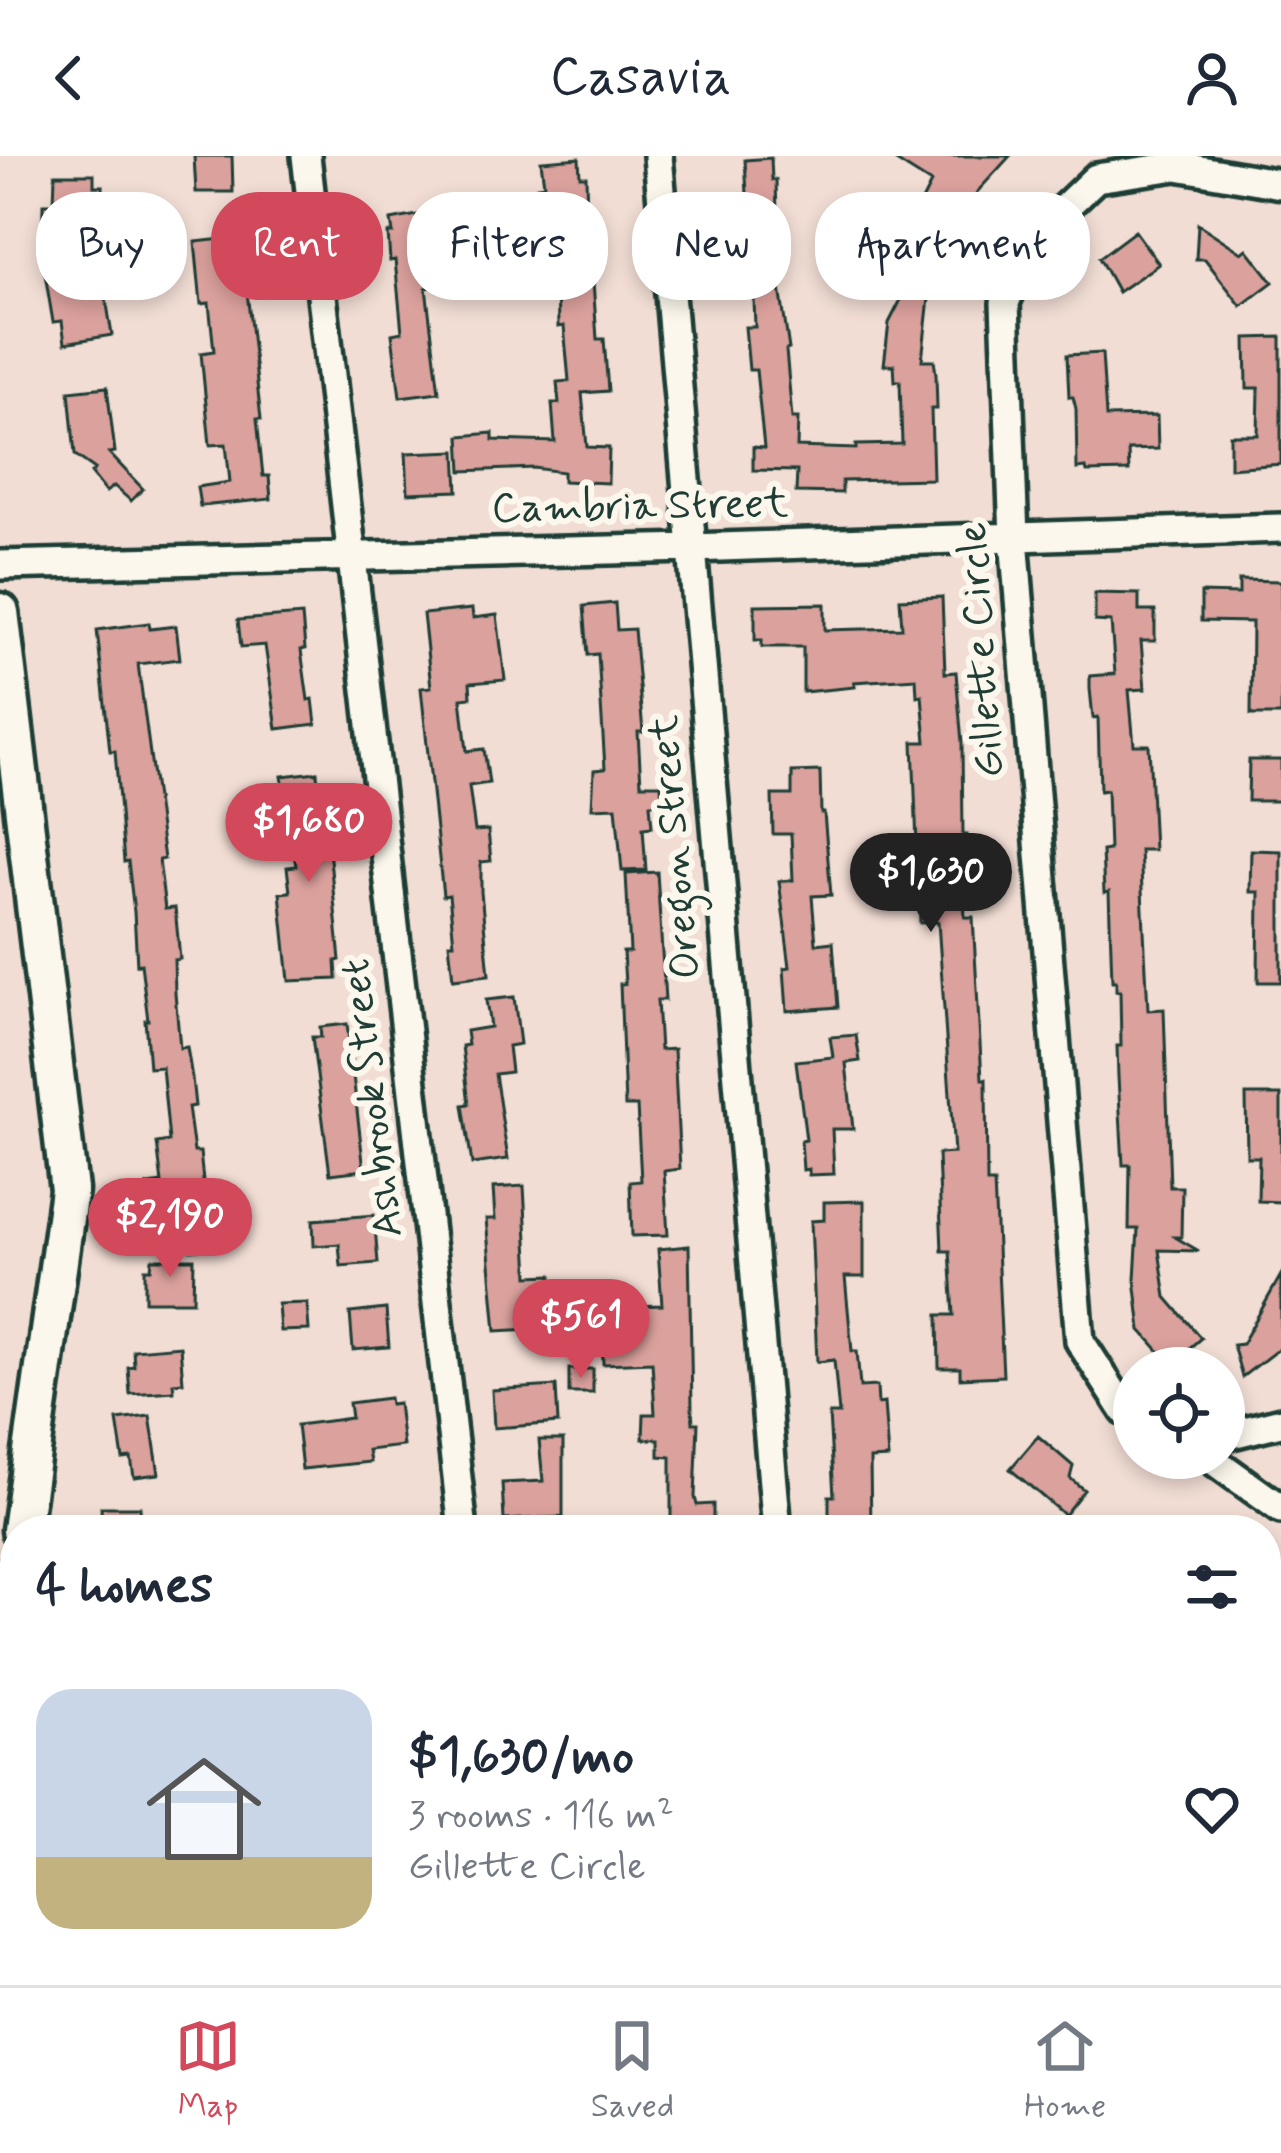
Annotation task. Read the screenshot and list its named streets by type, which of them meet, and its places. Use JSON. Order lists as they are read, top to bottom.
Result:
{
  "streets": {
    "street": [
      "Cambria Street",
      "Gillette Circle",
      "Oregon Street",
      "Ashbrook Street"
    ]
  },
  "crossings": [
    ["Cambria Street", "Gillette Circle"],
    ["Cambria Street", "Oregon Street"],
    ["Cambria Street", "Ashbrook Street"]
  ],
  "page": {
    "header": "Casavia",
    "chip": [
      "Buy",
      "Rent",
      "Filters",
      "New",
      "Apartment"
    ],
    "price": [
      "$1,680",
      "$1,630",
      "$2,190",
      "$561"
    ],
    "heading": "4 homes",
    "list": [
      {
        "name": "$1,630/mo",
        "note": "3 rooms · 116 m² · Gillette Circle"
      }
    ],
    "tabs": ["Map", "Saved", "Home"]
  }
}
